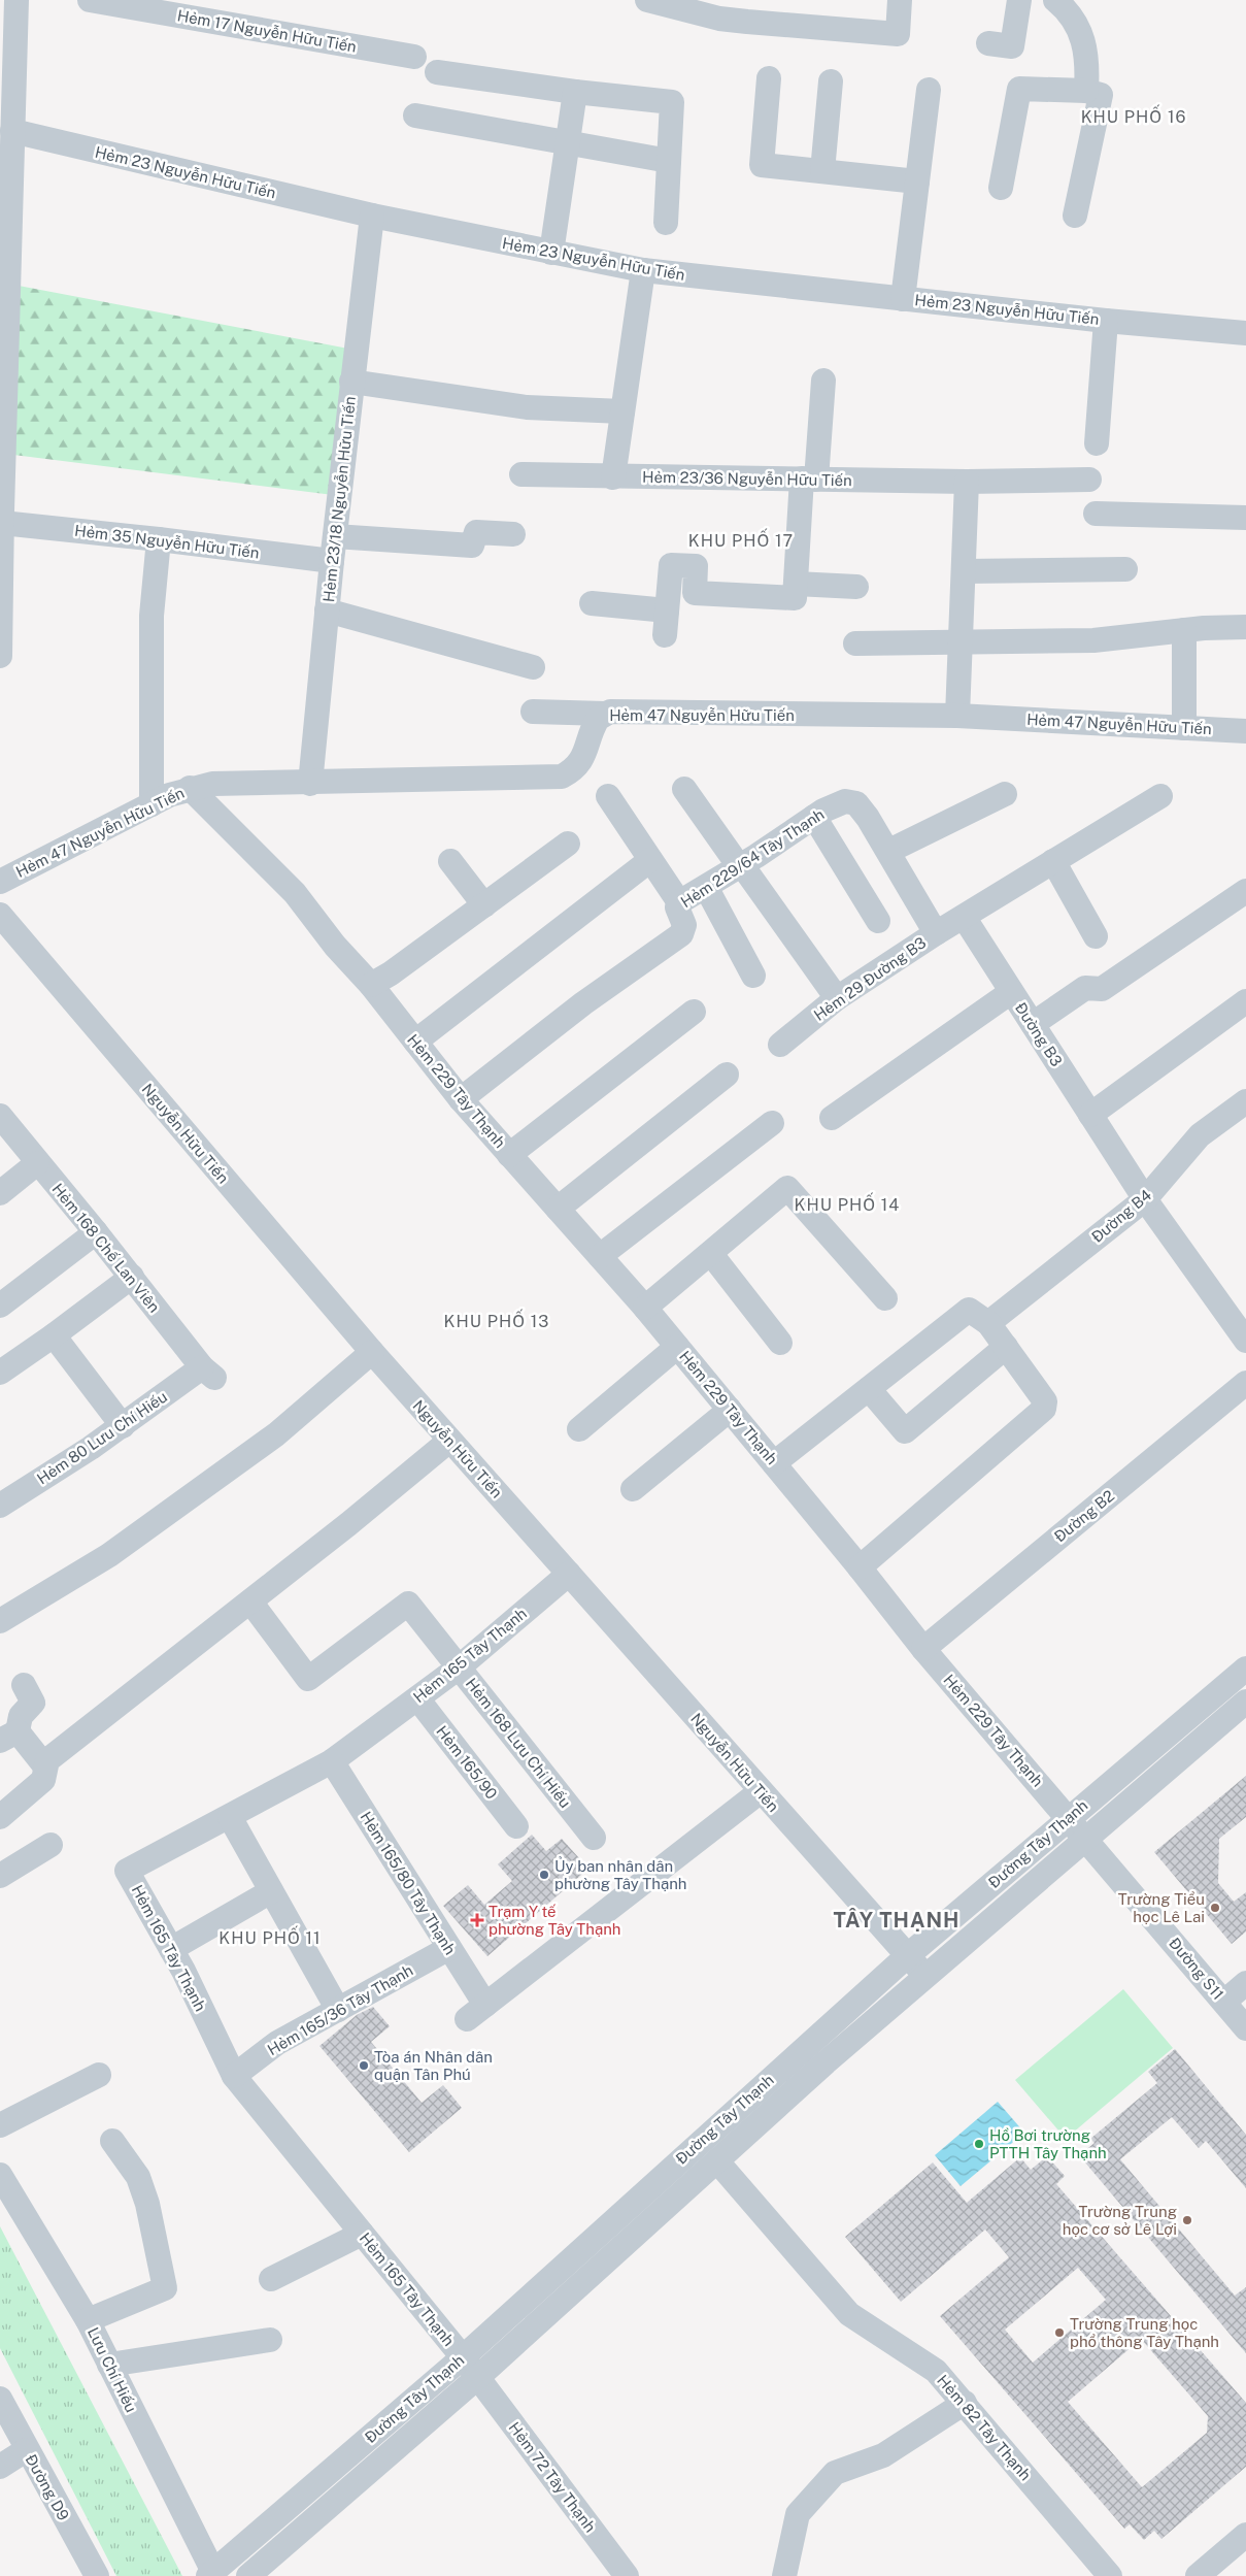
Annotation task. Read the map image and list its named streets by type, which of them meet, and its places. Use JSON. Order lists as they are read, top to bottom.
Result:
{
  "streets": {
    "street": [
      "Hẻm 17 Nguyễn Hữu Tiến",
      "Hẻm 23 Nguyễn Hữu Tiến",
      "Hẻm 23/36 Nguyễn Hữu Tiến",
      "Hẻm 23/18 Nguyễn Hữu Tiến",
      "Hẻm 35 Nguyễn Hữu Tiến",
      "Hẻm 47 Nguyễn Hữu Tiến",
      "Hẻm 229/64 Tây Thạnh",
      "Hẻm 29 Đường B3",
      "Đường B3",
      "Hẻm 229 Tây Thạnh",
      "Nguyễn Hữu Tiến",
      "Đường B4",
      "Hẻm 168 Chế Lan Viên",
      "Hẻm 80 Lưu Chí Hiếu",
      "Đường B2",
      "Hẻm 165 Tây Thạnh",
      "Hẻm 168 Lưu Chí Hiếu",
      "Hẻm 165/90",
      "Đường Tây Thạnh",
      "Hẻm 165/80 Tây Thạnh",
      "Đường S11",
      "Hẻm 165/36 Tây Thạnh",
      "Lưu Chí Hiếu",
      "Hẻm 82 Tây Thạnh",
      "Hẻm 72 Tây Thạnh",
      "Đường D9"
    ]
  },
  "crossings": [
    ["Hẻm 23 Nguyễn Hữu Tiến", "Hẻm 23/18 Nguyễn Hữu Tiến"],
    ["Hẻm 23/18 Nguyễn Hữu Tiến", "Hẻm 35 Nguyễn Hữu Tiến"],
    ["Hẻm 23/18 Nguyễn Hữu Tiến", "Hẻm 47 Nguyễn Hữu Tiến"],
    ["Hẻm 47 Nguyễn Hữu Tiến", "Hẻm 229 Tây Thạnh"],
    ["Hẻm 229/64 Tây Thạnh", "Hẻm 29 Đường B3"],
    ["Hẻm 229/64 Tây Thạnh", "Hẻm 229 Tây Thạnh"],
    ["Hẻm 29 Đường B3", "Đường B3"],
    ["Đường B3", "Đường B4"],
    ["Hẻm 229 Tây Thạnh", "Đường B2"],
    ["Hẻm 229 Tây Thạnh", "Đường Tây Thạnh"],
    ["Hẻm 229 Tây Thạnh", "Đường S11"],
    ["Nguyễn Hữu Tiến", "Hẻm 165 Tây Thạnh"],
    ["Nguyễn Hữu Tiến", "Đường Tây Thạnh"],
    ["Nguyễn Hữu Tiến", "Hẻm 165/80 Tây Thạnh"],
    ["Hẻm 168 Chế Lan Viên", "Hẻm 80 Lưu Chí Hiếu"],
    ["Hẻm 165 Tây Thạnh", "Hẻm 168 Lưu Chí Hiếu"],
    ["Hẻm 165 Tây Thạnh", "Hẻm 165/90"],
    ["Hẻm 165 Tây Thạnh", "Đường Tây Thạnh"],
    ["Hẻm 165 Tây Thạnh", "Hẻm 165/80 Tây Thạnh"],
    ["Hẻm 165 Tây Thạnh", "Hẻm 165/36 Tây Thạnh"],
    ["Hẻm 165 Tây Thạnh", "Hẻm 72 Tây Thạnh"],
    ["Đường Tây Thạnh", "Đường S11"],
    ["Đường Tây Thạnh", "Lưu Chí Hiếu"],
    ["Đường Tây Thạnh", "Hẻm 82 Tây Thạnh"],
    ["Đường Tây Thạnh", "Hẻm 72 Tây Thạnh"],
    ["Hẻm 165/80 Tây Thạnh", "Hẻm 165/36 Tây Thạnh"]
  ],
  "districts": [
    "KHU PHỐ 16",
    "KHU PHỐ 17",
    "KHU PHỐ 14",
    "KHU PHỐ 13",
    "TÂY THẠNH",
    "KHU PHỐ 11"
  ],
  "places": {
    "other": [
      "Ủy ban nhân dân phường Tây Thạnh",
      "Trường Tiểu học Lê Lai",
      "Tòa án Nhân dân quận Tân Phú",
      "Hồ Bơi trường PTTH Tây Thạnh",
      "Trường Trung học cơ sở Lê Lợi",
      "Trường Trung học phổ thông Tây Thạnh"
    ],
    "health": ["Trạm Y tế phường Tây Thạnh"]
  }
}
